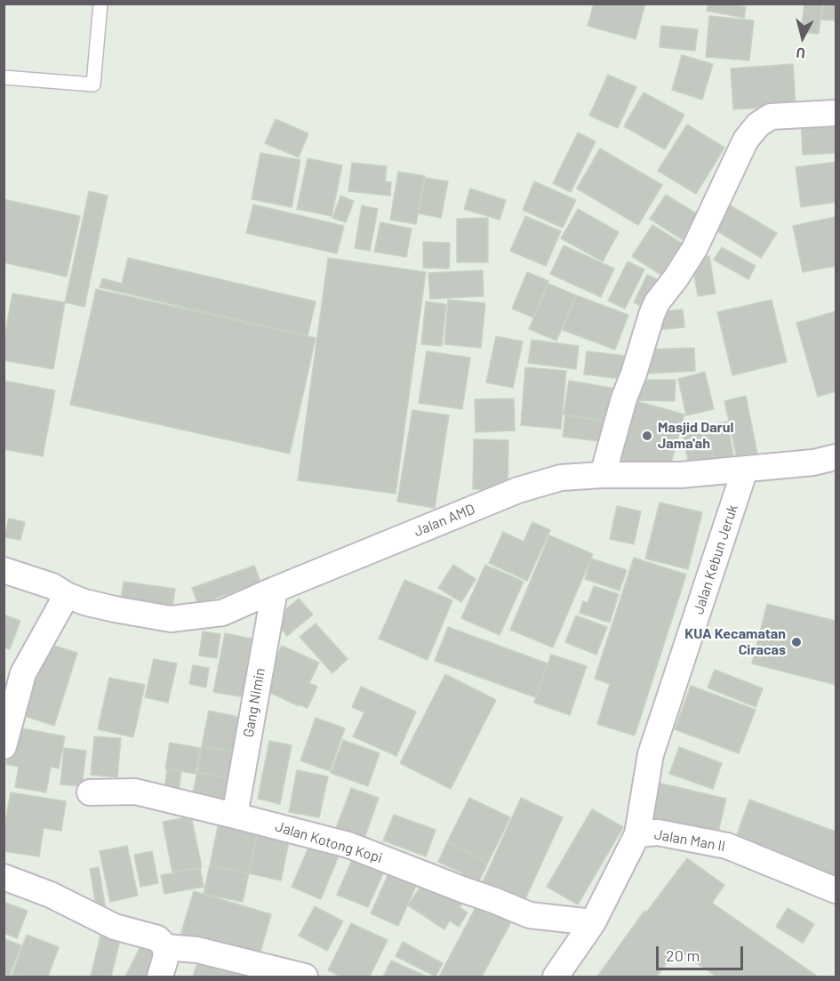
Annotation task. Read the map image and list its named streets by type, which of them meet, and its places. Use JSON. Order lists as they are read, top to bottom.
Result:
{
  "streets": {
    "street": [
      "Jalan AMD",
      "Jalan Kebun Jeruk",
      "Gang Nimin",
      "Jalan Man II",
      "Jalan Kotong Kopi"
    ]
  },
  "crossings": [
    ["Jalan AMD", "Jalan Kebun Jeruk"],
    ["Jalan AMD", "Gang Nimin"],
    ["Jalan Kebun Jeruk", "Jalan Man II"],
    ["Gang Nimin", "Jalan Kotong Kopi"],
    ["Jalan Man II", "Jalan Kotong Kopi"]
  ],
  "places": ["Masjid Darul Jama'ah", "KUA Kecamatan Ciracas"],
  "scale_bar": "20 m",
  "north": "bottom"
}
